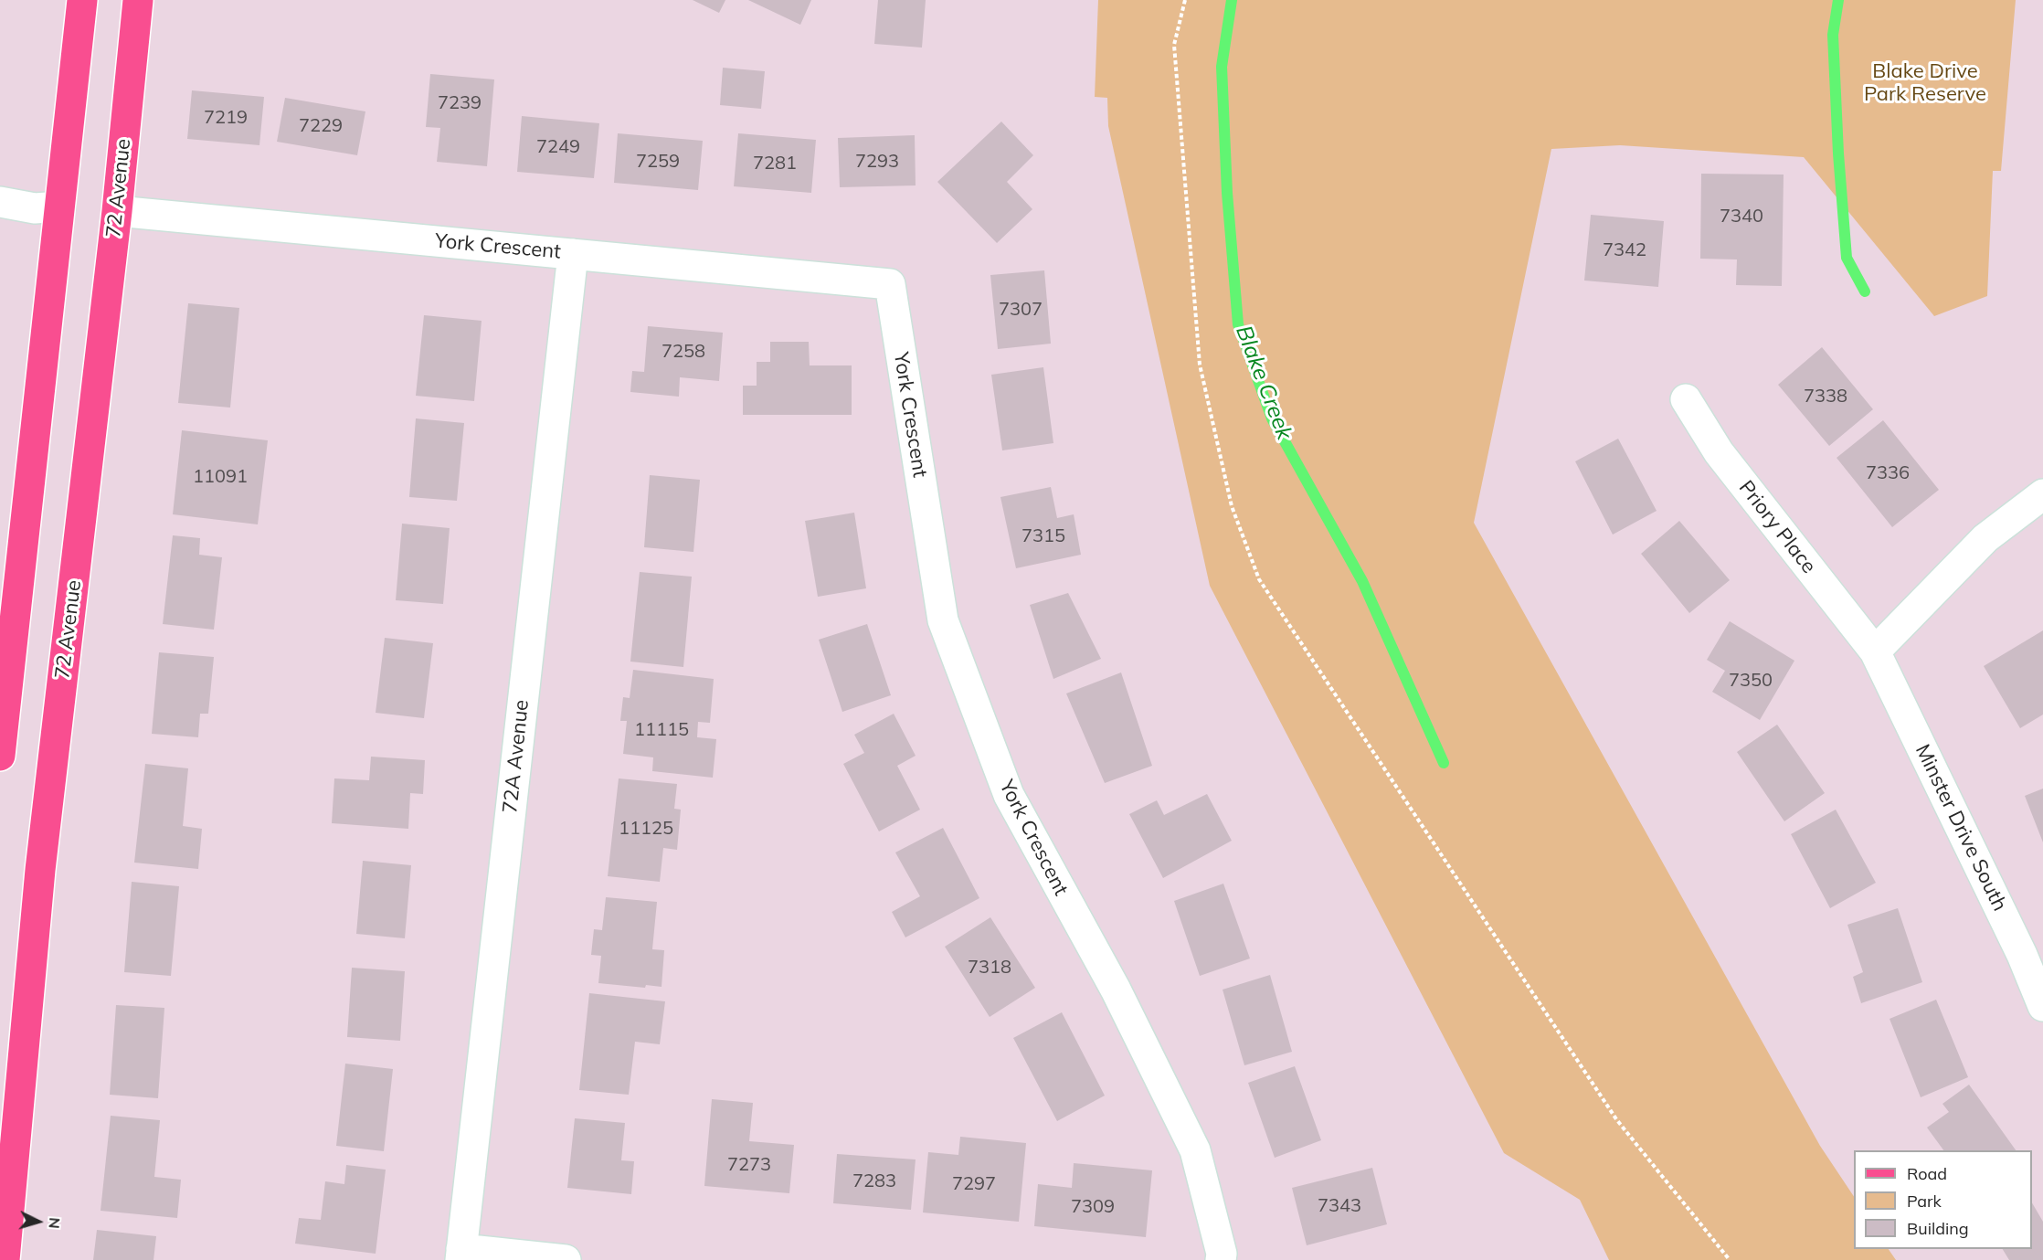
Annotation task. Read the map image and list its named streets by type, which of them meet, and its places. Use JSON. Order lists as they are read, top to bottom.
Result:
{
  "streets": {
    "main road": ["72 Avenue"],
    "street": [
      "York Crescent",
      "Priory Place",
      "72A Avenue",
      "Minster Drive South"
    ]
  },
  "crossings": [
    ["72 Avenue", "York Crescent"],
    ["York Crescent", "72A Avenue"],
    ["Priory Place", "Minster Drive South"]
  ],
  "water": ["Blake Creek"],
  "parks": ["Blake Drive Park Reserve"],
  "house_numbers": [
    "7239",
    "7219",
    "7229",
    "7249",
    "7259",
    "7293",
    "7281",
    "7340",
    "7342",
    "7307",
    "7258",
    "7338",
    "7336",
    "11091",
    "7315",
    "7350",
    "11115",
    "11125",
    "7318",
    "7273",
    "7283",
    "7297",
    "7343",
    "7309"
  ],
  "legend": ["Road", "Park", "Building"],
  "north": "right"
}
